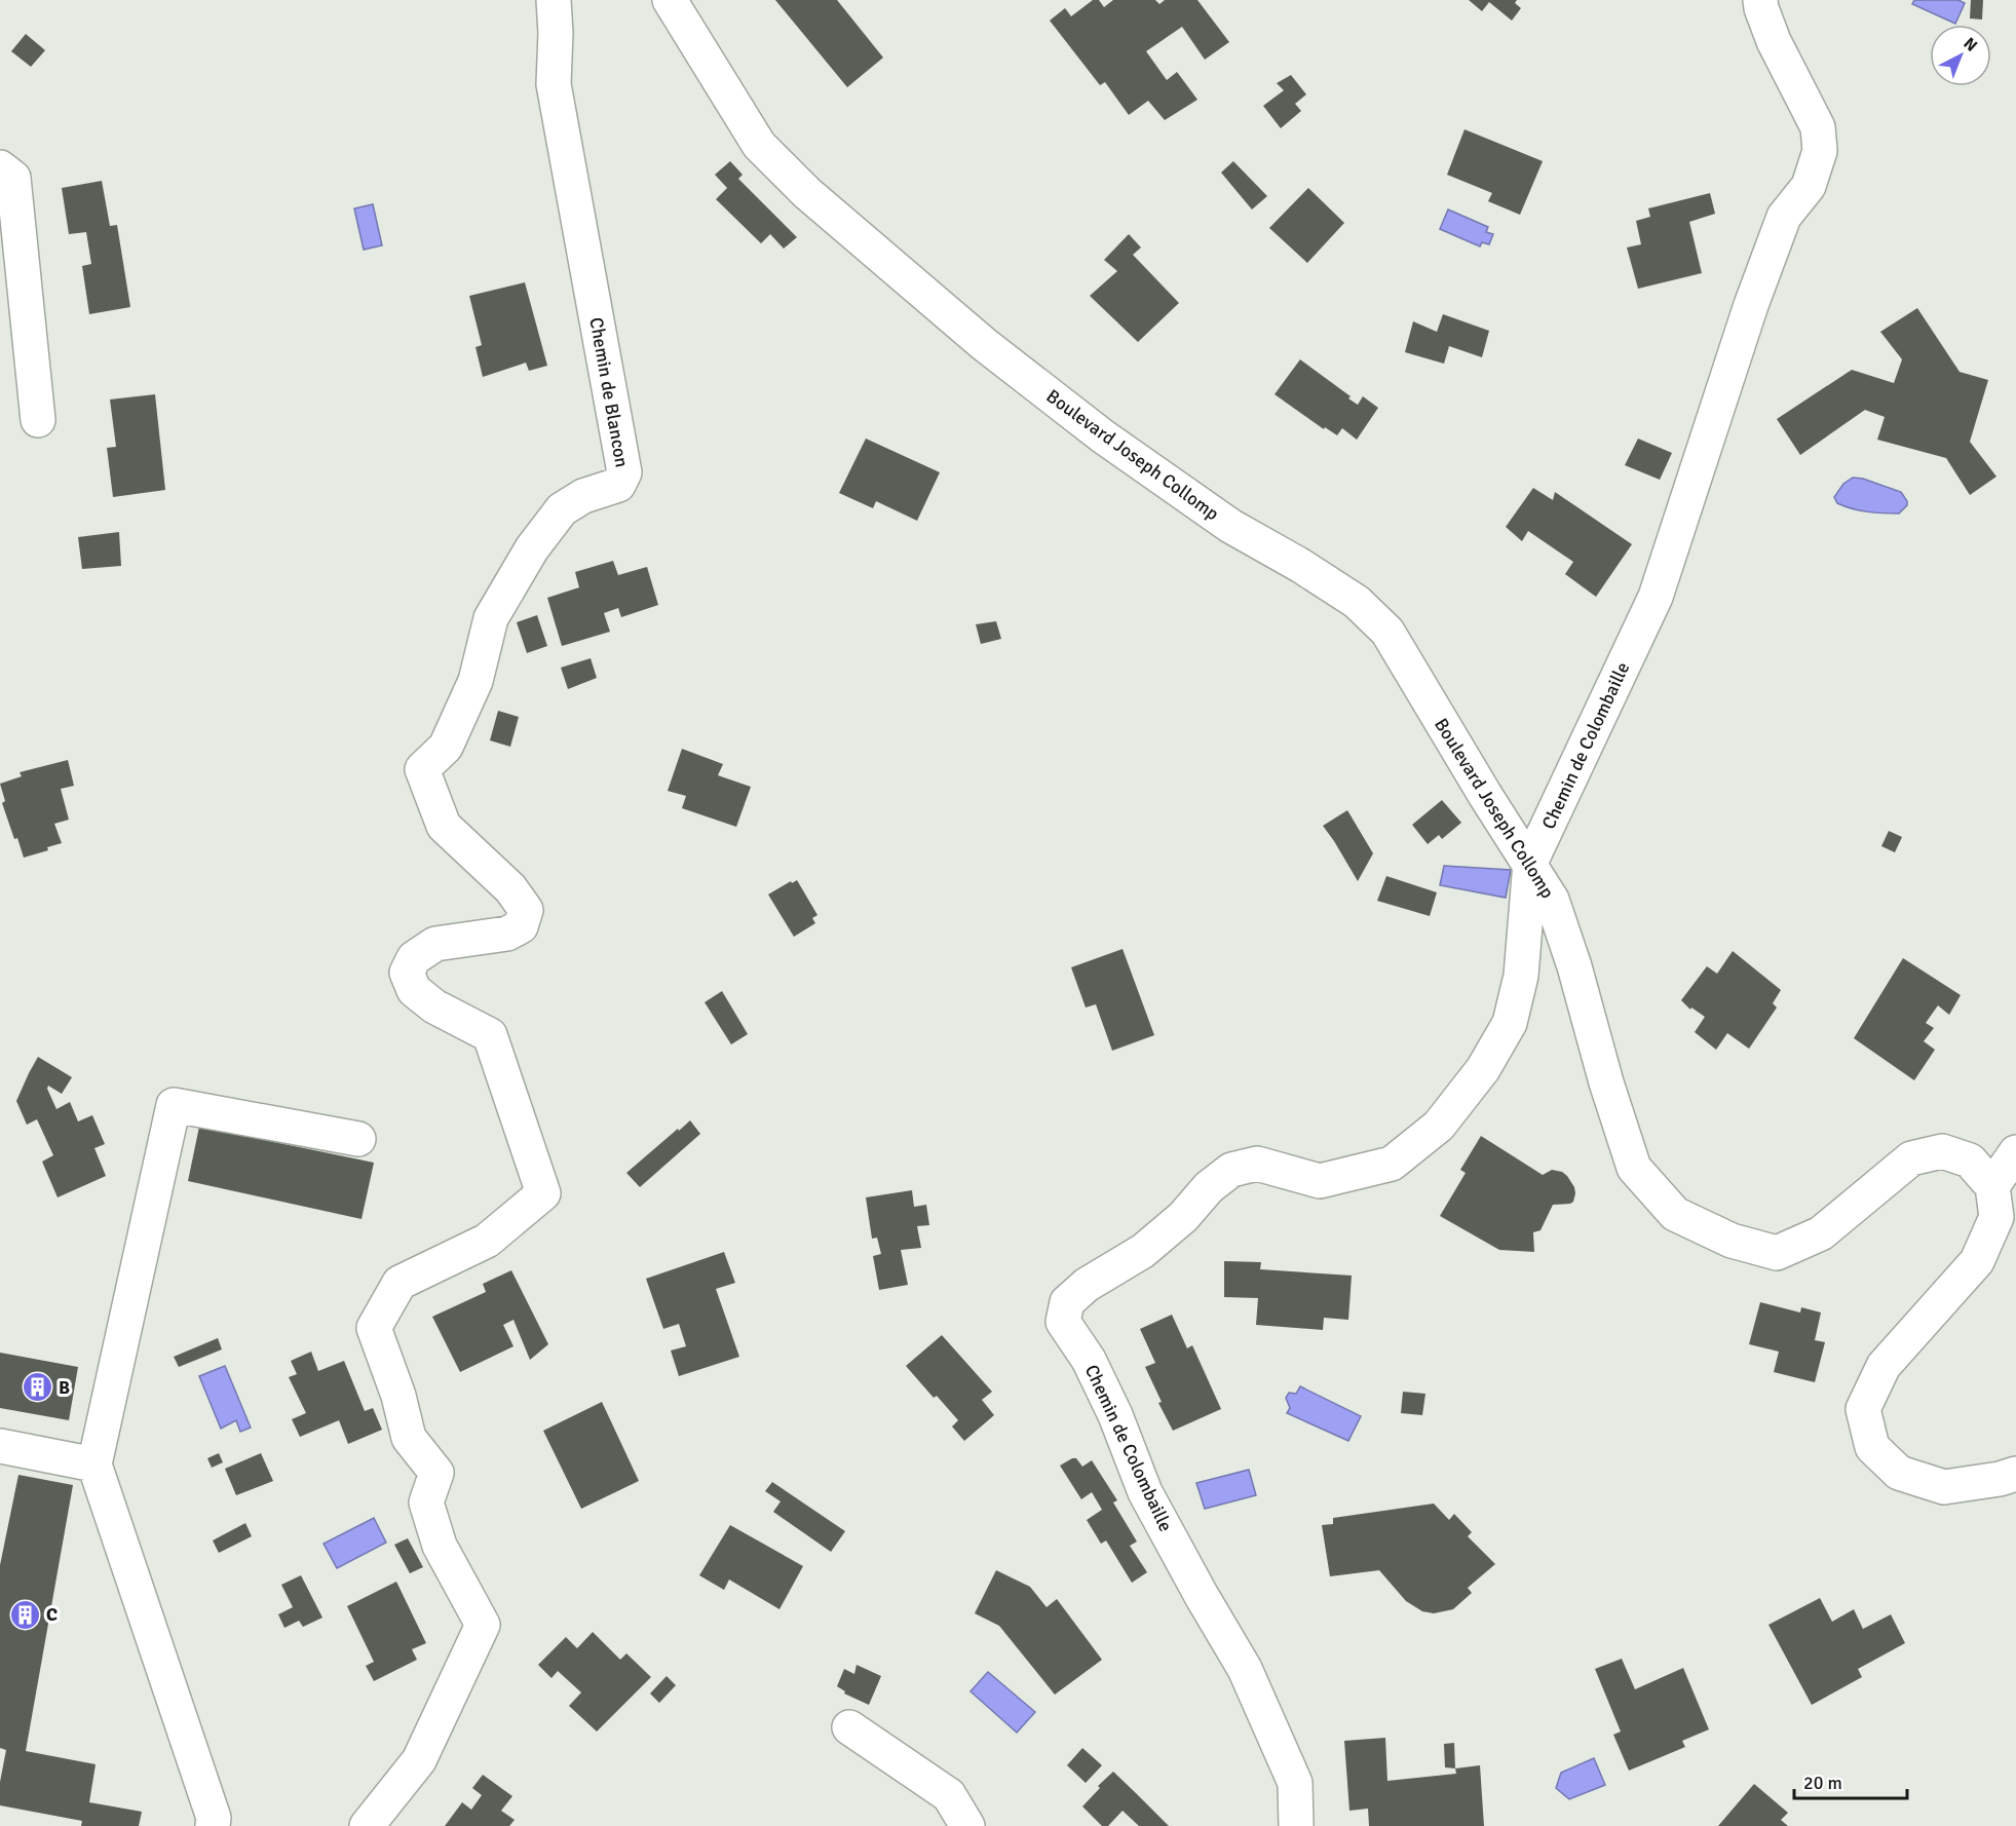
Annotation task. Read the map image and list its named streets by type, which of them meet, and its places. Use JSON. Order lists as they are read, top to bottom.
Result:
{
  "streets": {
    "street": ["Chemin de Blancon", "Boulevard Joseph Collomp", "Chemin de Colombaille"]
  },
  "crossings": [
    ["Boulevard Joseph Collomp", "Chemin de Colombaille"]
  ],
  "places": {
    "building": ["B", "C"]
  },
  "scale_bar": "20 m",
  "north": "top right"
}
